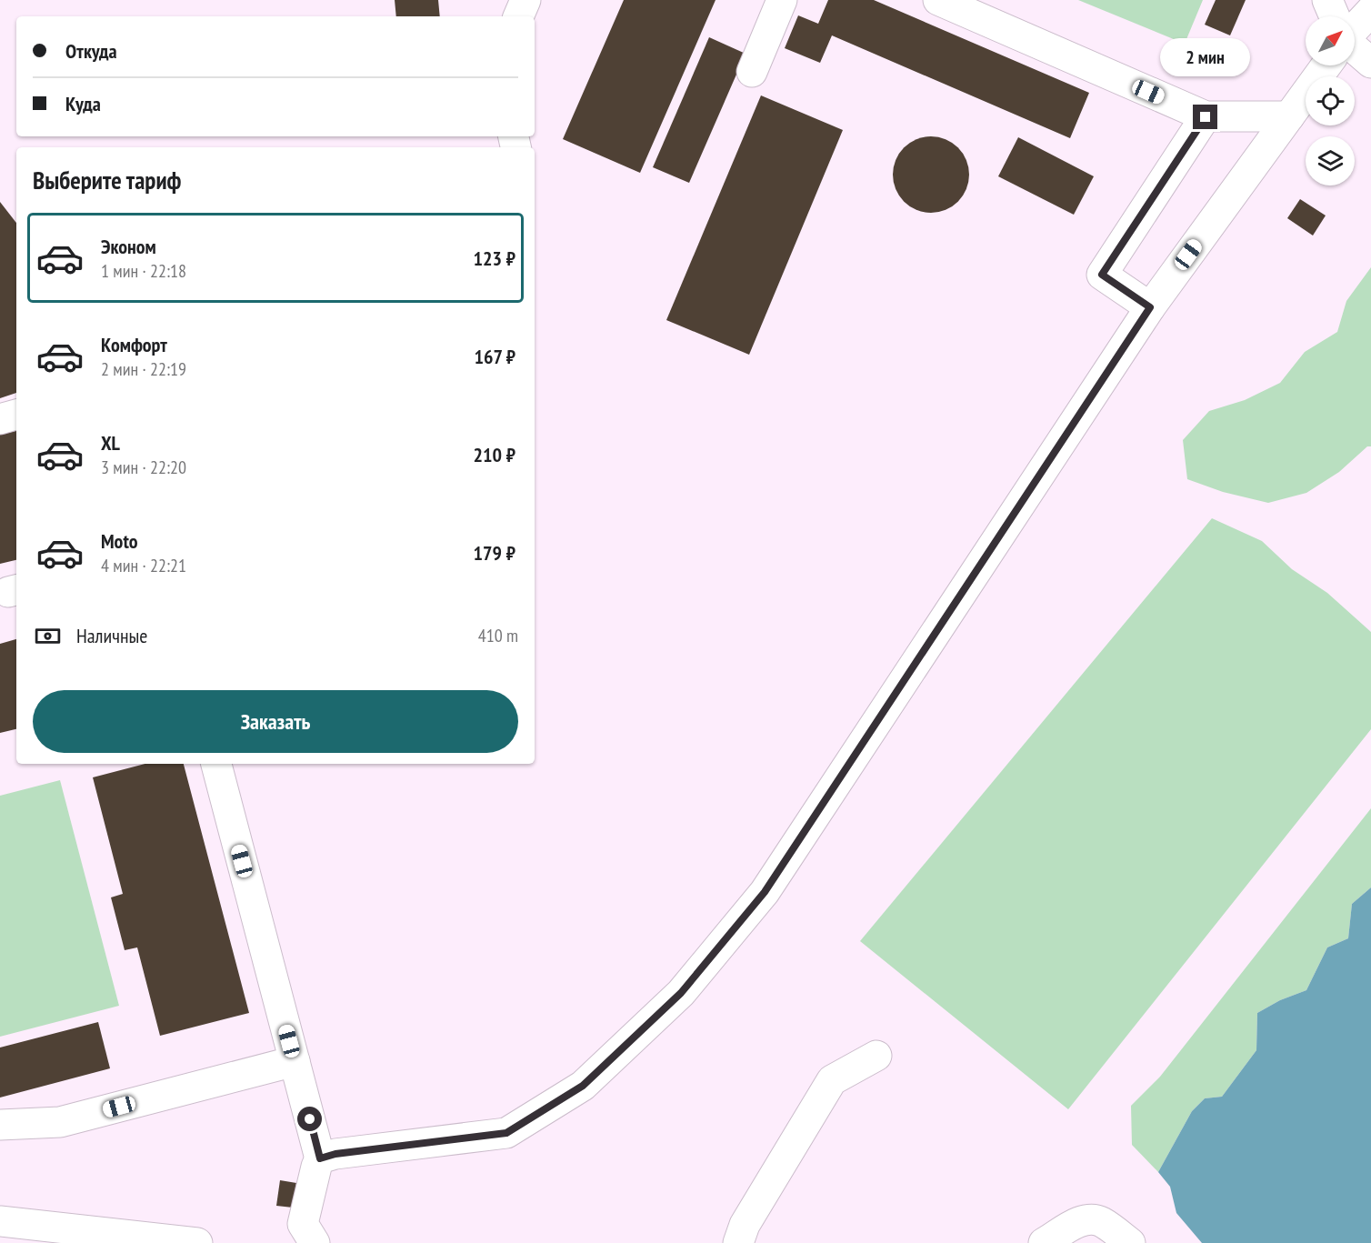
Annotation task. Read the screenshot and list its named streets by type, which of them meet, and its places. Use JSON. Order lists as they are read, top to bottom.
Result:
{
  "north": "top right",
  "page": {
    "banner": ["Откуда", "Куда"],
    "bubble": "2 мин",
    "heading": "Выберите тариф",
    "list": [
      {
        "name": "Эконом",
        "note": "1 мин · 22:18",
        "value": "123 ₽"
      },
      {
        "name": "Комфорт",
        "note": "2 мин · 22:19",
        "value": "167 ₽"
      },
      {
        "name": "XL",
        "note": "3 мин · 22:20",
        "value": "210 ₽"
      },
      {
        "name": "Moto",
        "note": "4 мин · 22:21",
        "value": "179 ₽"
      }
    ],
    "pay": ["Наличные", "410 m"],
    "buttons": "Заказать"
  }
}
